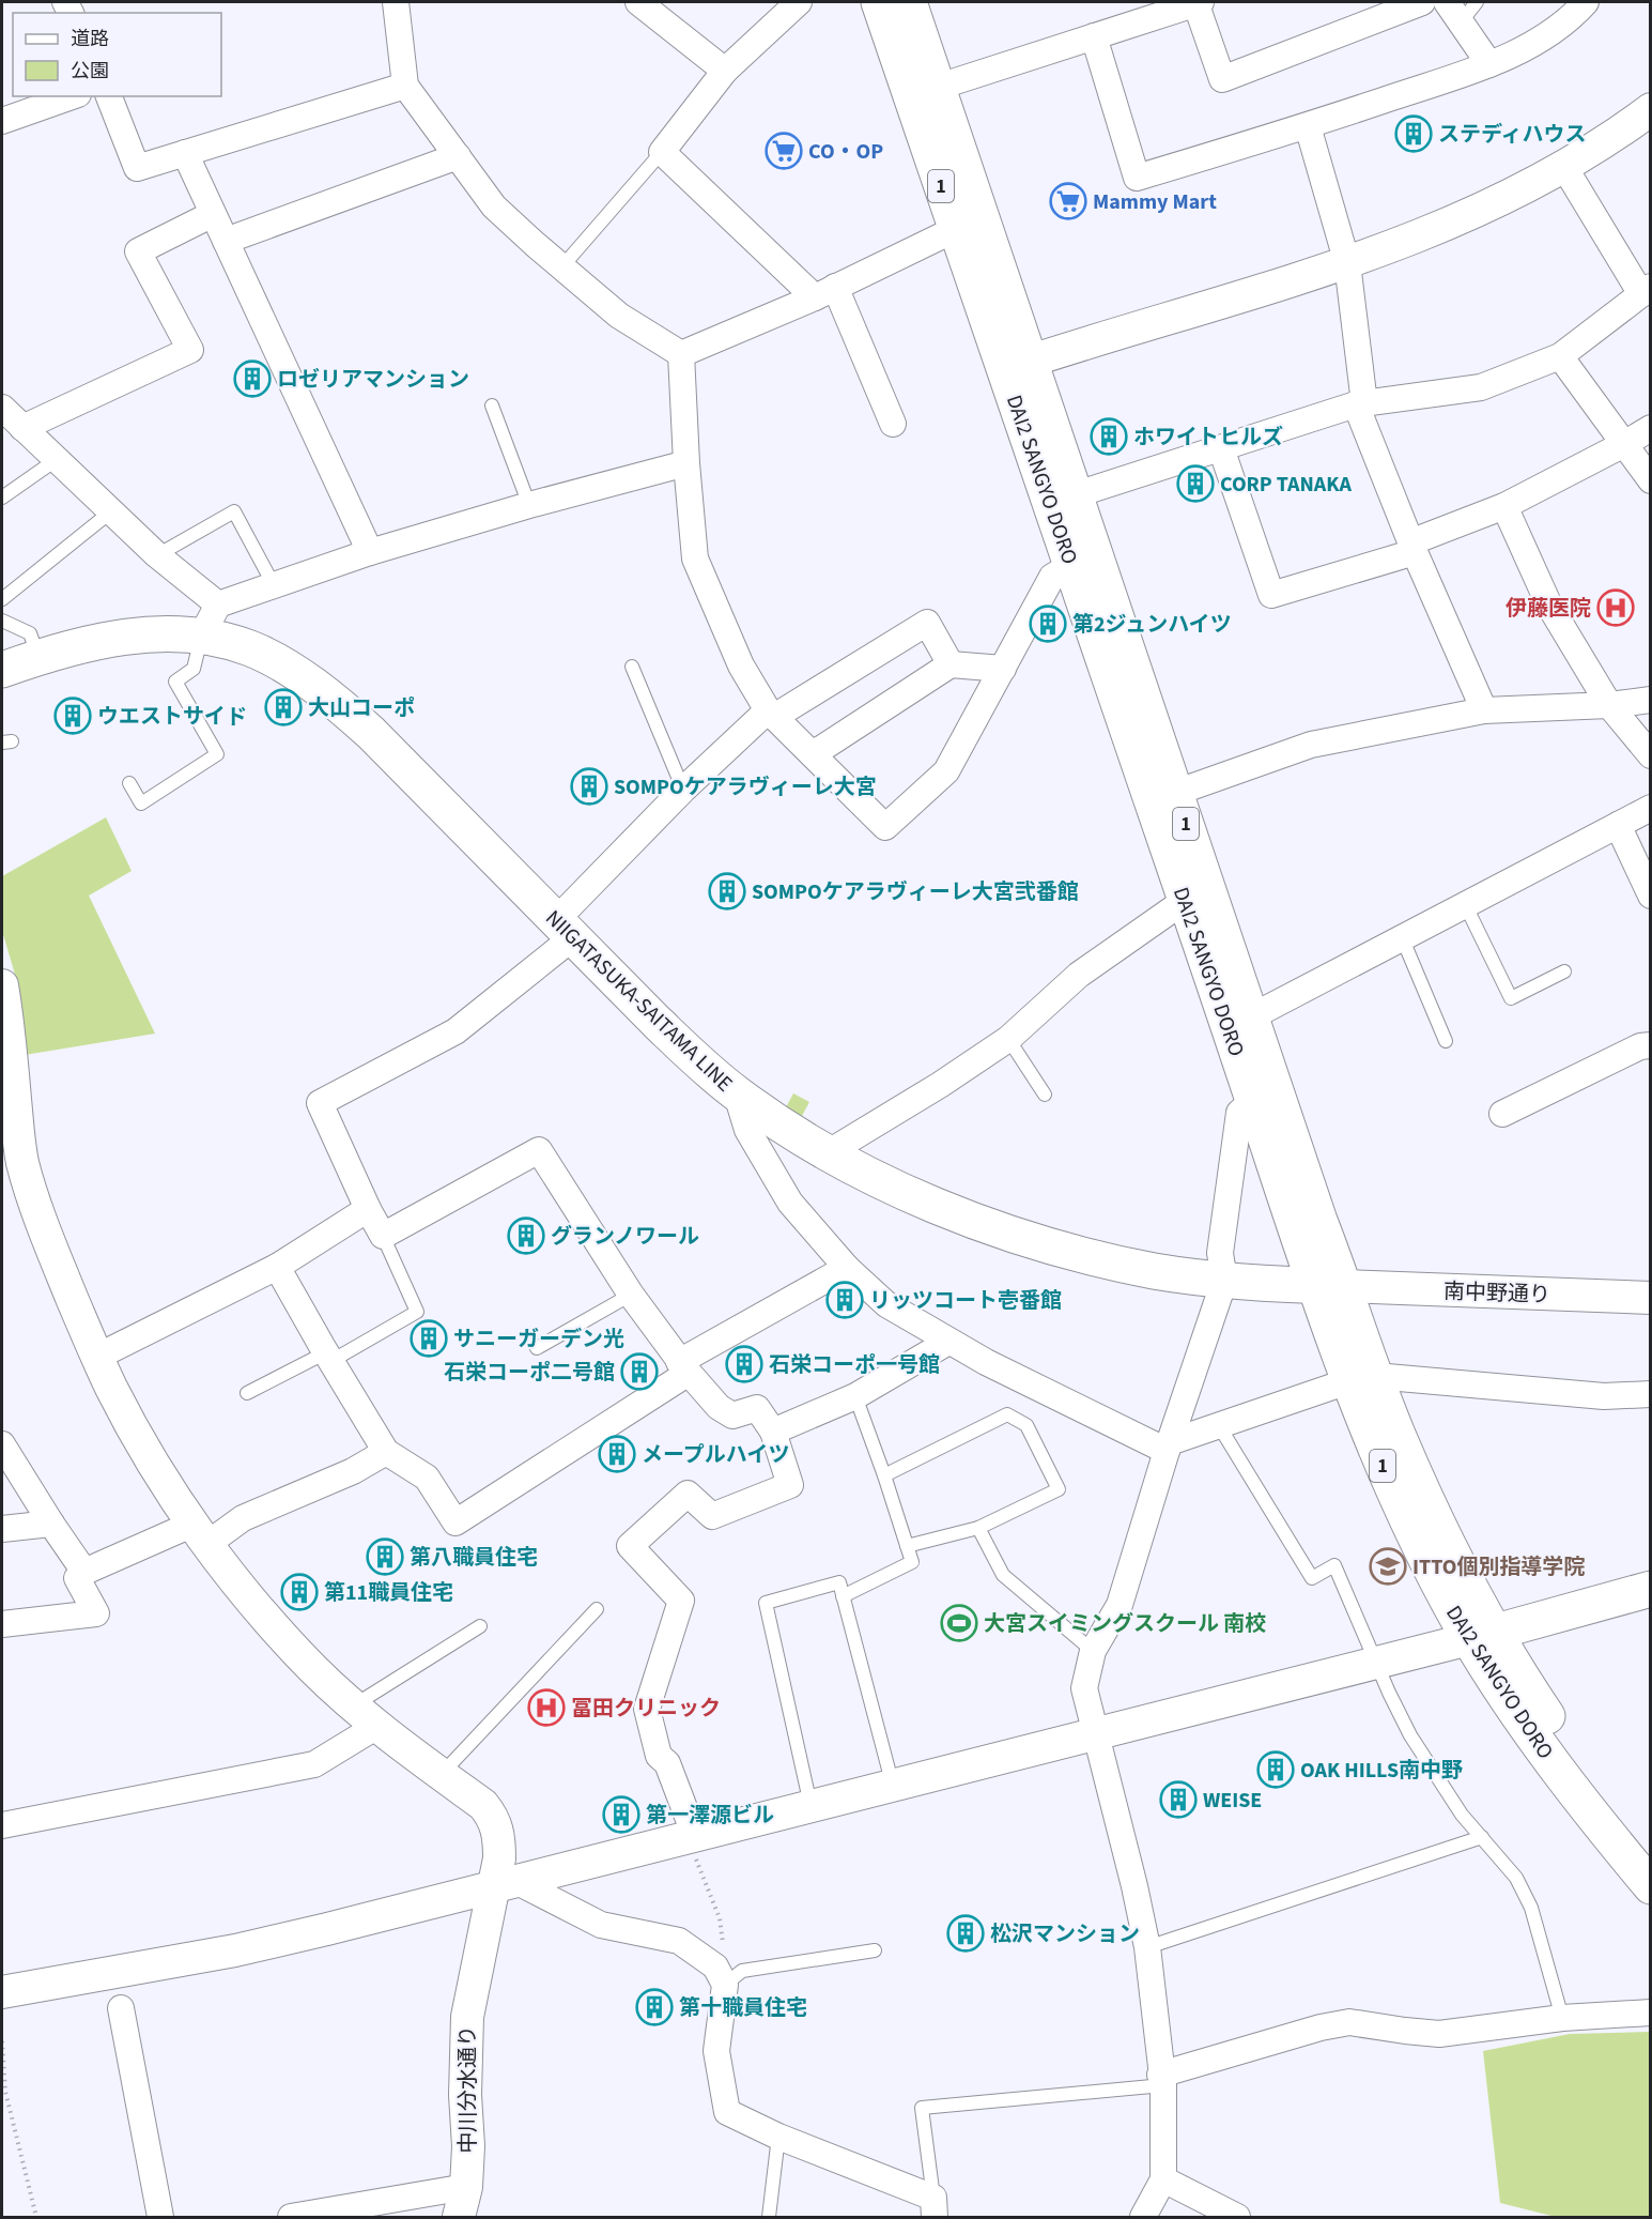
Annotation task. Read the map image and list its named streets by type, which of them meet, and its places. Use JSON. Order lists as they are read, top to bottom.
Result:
{
  "streets": {
    "main road": ["1", "DAI2 SANGYO DORO", "NIIGATASUKA-SAITAMA LINE"],
    "street": ["南中野通り", "中川分水通り"]
  },
  "crossings": [
    ["DAI2 SANGYO DORO", "NIIGATASUKA-SAITAMA LINE"],
    ["DAI2 SANGYO DORO", "南中野通り"],
    ["NIIGATASUKA-SAITAMA LINE", "南中野通り"]
  ],
  "places": {
    "building": [
      "ステディハウス",
      "ロゼリアマンション",
      "ホワイトヒルズ",
      "CORP TANAKA",
      "第2ジュンハイツ",
      "大山コーポ",
      "ウエストサイド",
      "SOMPOケアラヴィーレ大宮",
      "SOMPOケアラヴィーレ大宮弐番館",
      "グランノワール",
      "リッツコート壱番館",
      "サニーガーデン光",
      "石栄コーポ一号館",
      "石栄コーポ二号館",
      "メープルハイツ",
      "第八職員住宅",
      "第11職員住宅",
      "OAK HILLS南中野",
      "WEISE",
      "第一澤源ビル",
      "松沢マンション",
      "第十職員住宅"
    ],
    "supermarket": ["CO・OP", "Mammy Mart"],
    "hospital": ["伊藤医院", "冨田クリニック"],
    "school or university": ["ITTO個別指導学院"],
    "sports": ["大宮スイミングスクール 南校"]
  },
  "legend": ["道路", "公園"]
}
